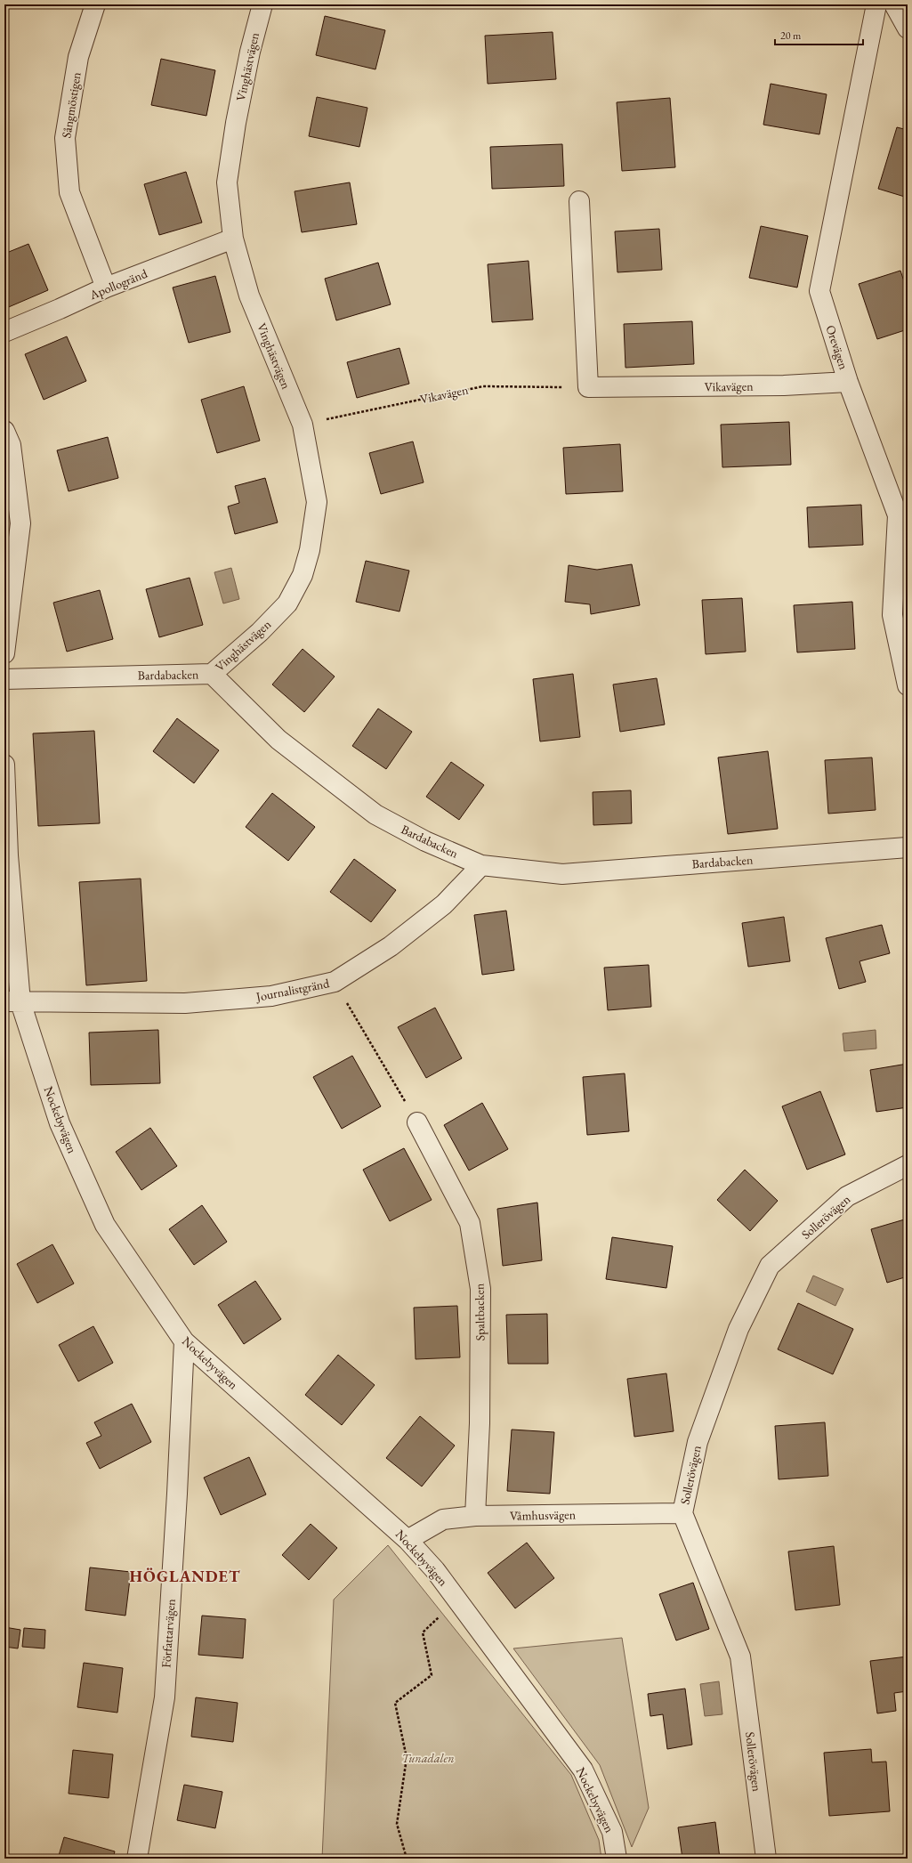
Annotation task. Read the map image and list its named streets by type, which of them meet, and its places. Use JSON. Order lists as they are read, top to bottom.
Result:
{
  "streets": {
    "street": [
      "Vinghästvägen",
      "Sångmöstigen",
      "Apollogränd",
      "Orevägen",
      "Vikavägen",
      "Bardabacken",
      "Journalistgränd",
      "Nockebyvägen",
      "Sollerövägen",
      "Spaltbacken",
      "Våmhusvägen",
      "Författarvägen"
    ]
  },
  "crossings": [
    ["Vinghästvägen", "Apollogränd"],
    ["Vinghästvägen", "Vikavägen"],
    ["Vinghästvägen", "Bardabacken"],
    ["Sångmöstigen", "Apollogränd"],
    ["Orevägen", "Vikavägen"],
    ["Bardabacken", "Journalistgränd"],
    ["Journalistgränd", "Nockebyvägen"],
    ["Nockebyvägen", "Våmhusvägen"],
    ["Nockebyvägen", "Författarvägen"],
    ["Sollerövägen", "Våmhusvägen"],
    ["Spaltbacken", "Våmhusvägen"]
  ],
  "districts": ["HÖGLANDET"],
  "parks": ["Tunadalen"],
  "scale_bar": "20 m"
}
